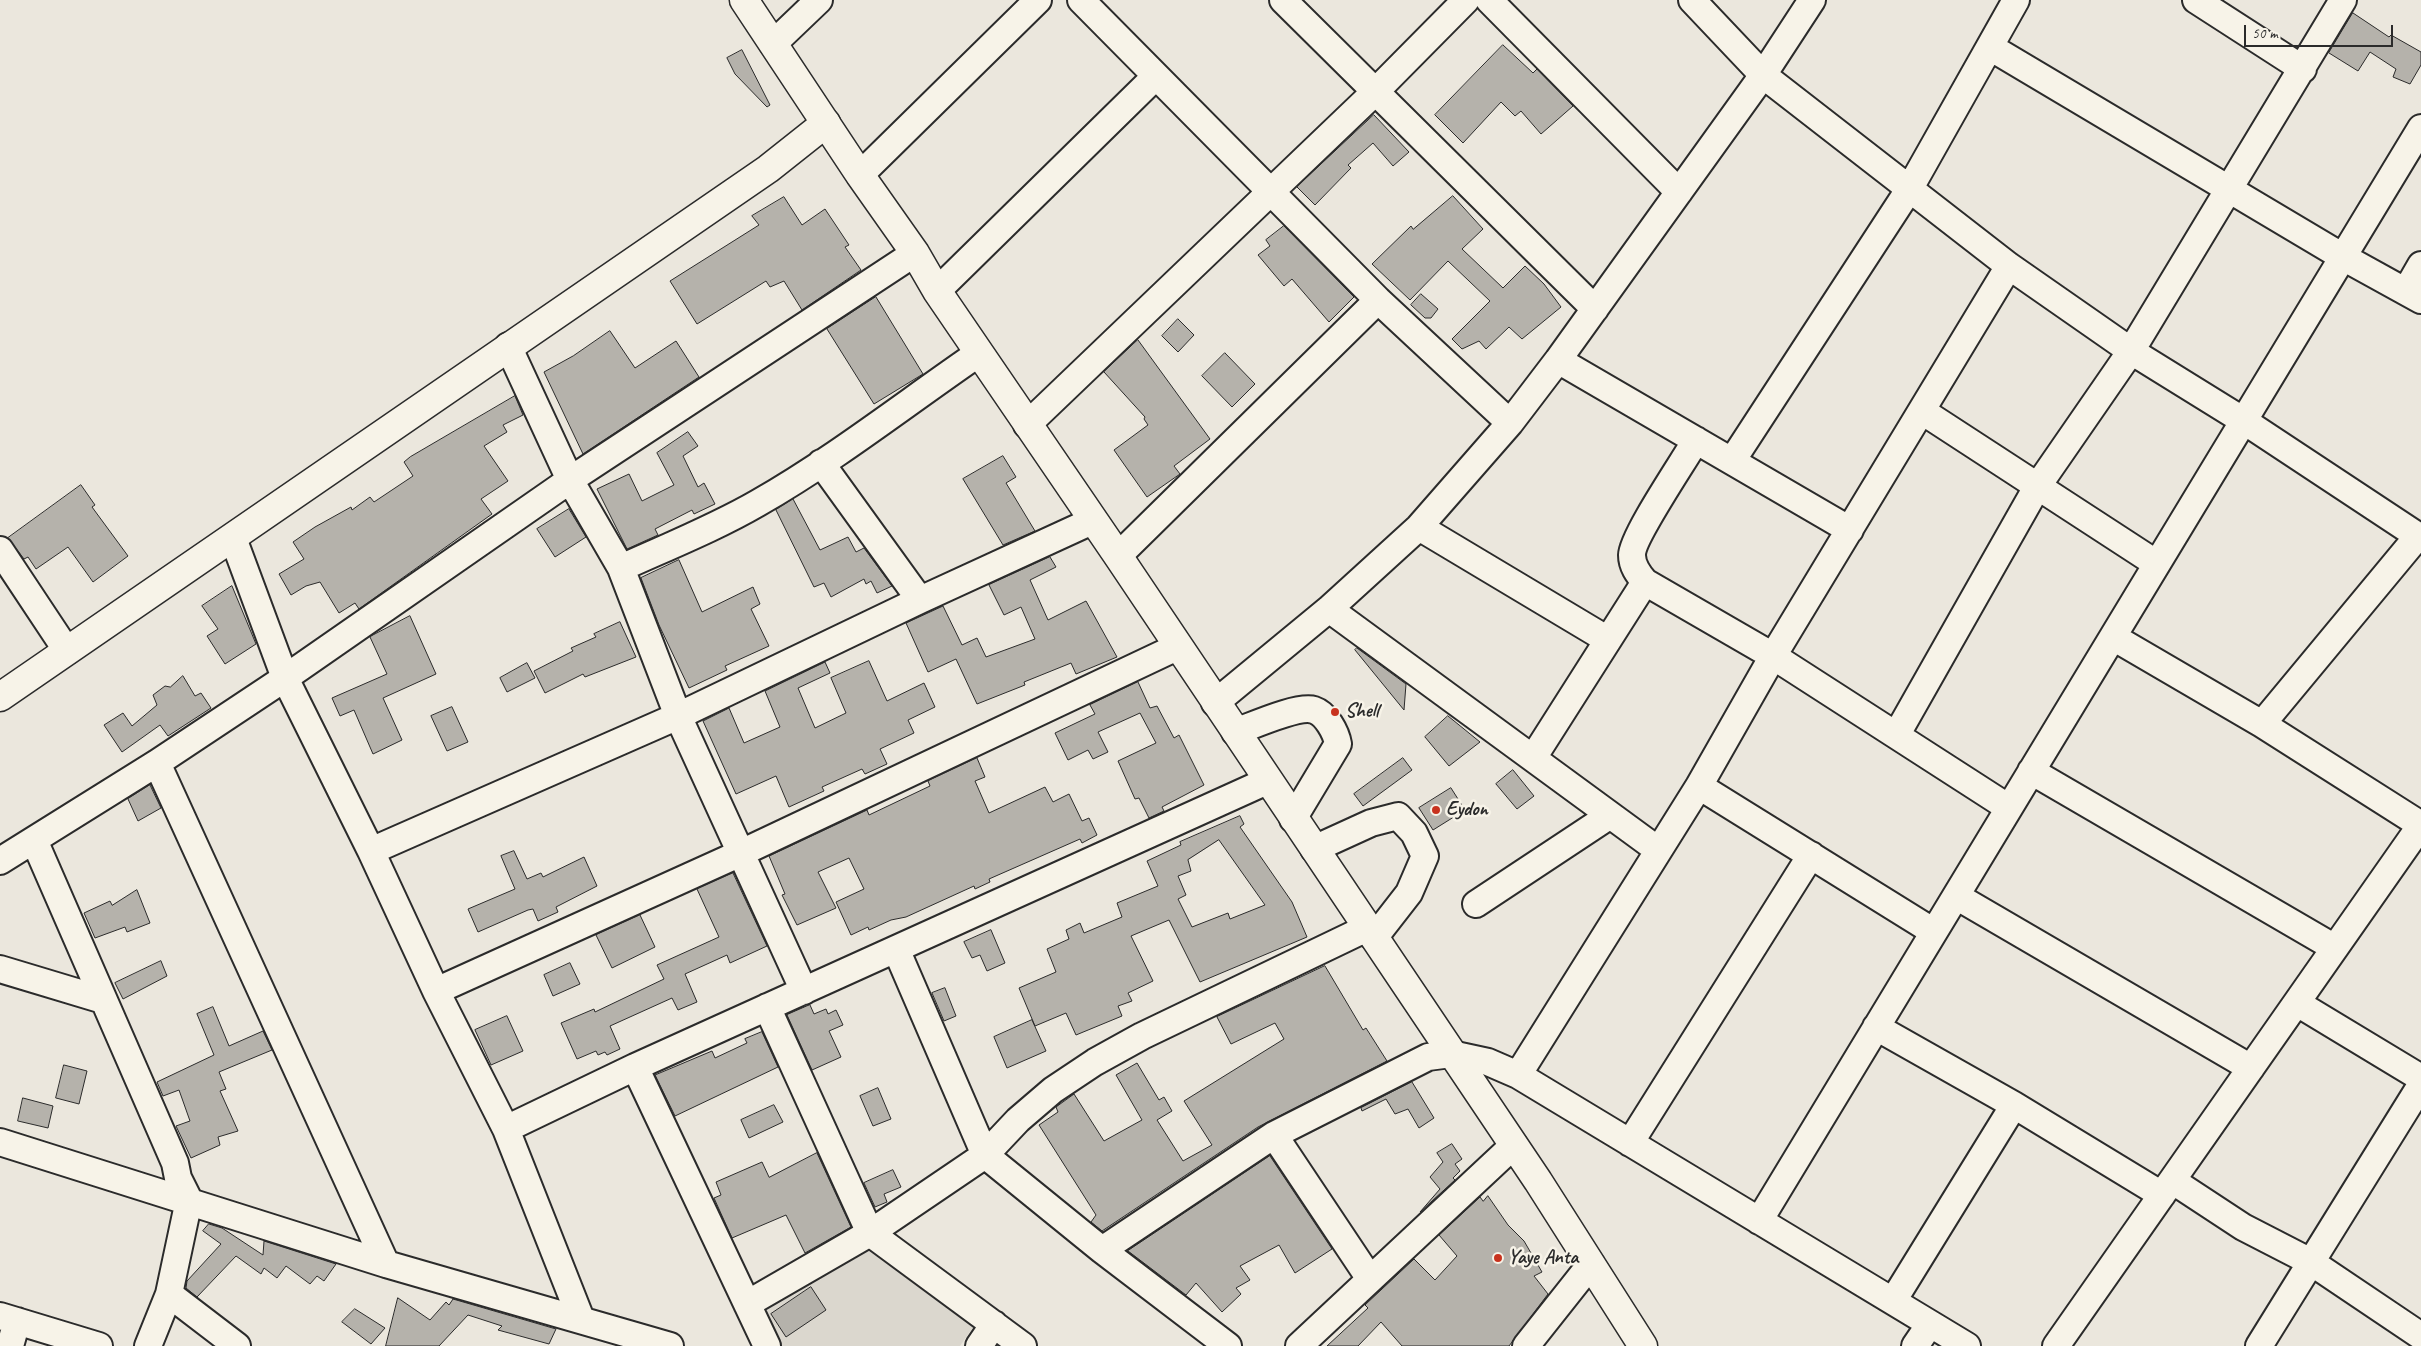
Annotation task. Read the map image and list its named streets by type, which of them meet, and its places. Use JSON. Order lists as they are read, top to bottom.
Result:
{
  "places": ["Shell", "Eydon", "Yaye Anta"],
  "scale_bar": "50 m"
}
